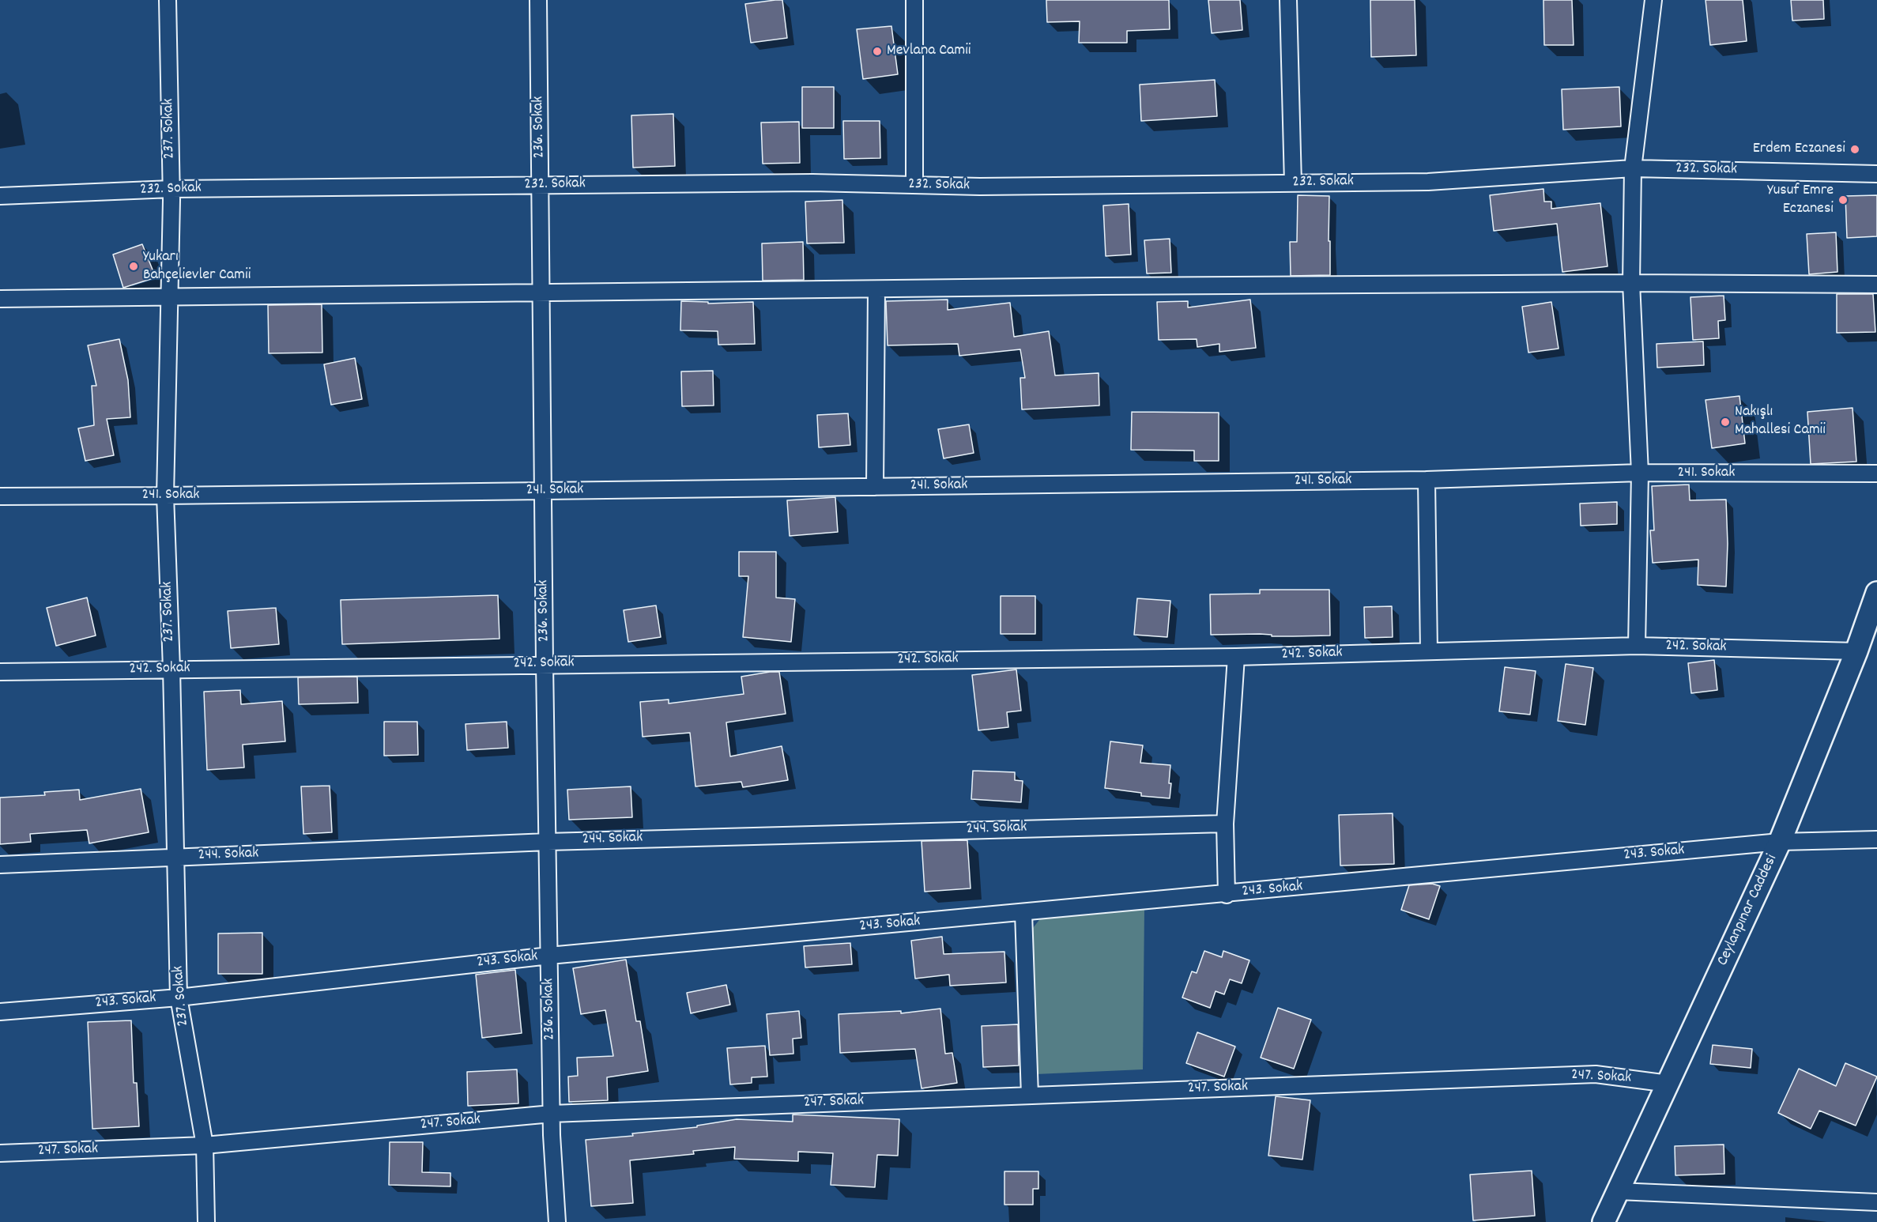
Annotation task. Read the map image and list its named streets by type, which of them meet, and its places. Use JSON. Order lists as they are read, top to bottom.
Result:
{
  "streets": {
    "main road": ["Ceylanpınar Caddesi"],
    "street": [
      "236. Sokak",
      "237. Sokak",
      "232. Sokak",
      "241. Sokak",
      "242. Sokak",
      "244. Sokak",
      "243. Sokak",
      "247. Sokak"
    ]
  },
  "crossings": [
    ["236. Sokak", "232. Sokak"],
    ["236. Sokak", "241. Sokak"],
    ["236. Sokak", "242. Sokak"],
    ["236. Sokak", "244. Sokak"],
    ["236. Sokak", "243. Sokak"],
    ["236. Sokak", "247. Sokak"],
    ["237. Sokak", "232. Sokak"],
    ["237. Sokak", "241. Sokak"],
    ["237. Sokak", "242. Sokak"],
    ["237. Sokak", "244. Sokak"],
    ["237. Sokak", "243. Sokak"],
    ["237. Sokak", "247. Sokak"],
    ["242. Sokak", "Ceylanpınar Caddesi"],
    ["243. Sokak", "Ceylanpınar Caddesi"],
    ["Ceylanpınar Caddesi", "247. Sokak"]
  ],
  "places": [
    "Mevlana Camii",
    "Erdem Eczanesi",
    "Yusuf Emre Eczanesi",
    "Yukarı Bahçelievler Camii",
    "Nakışlı Mahallesi Camii"
  ]
}
